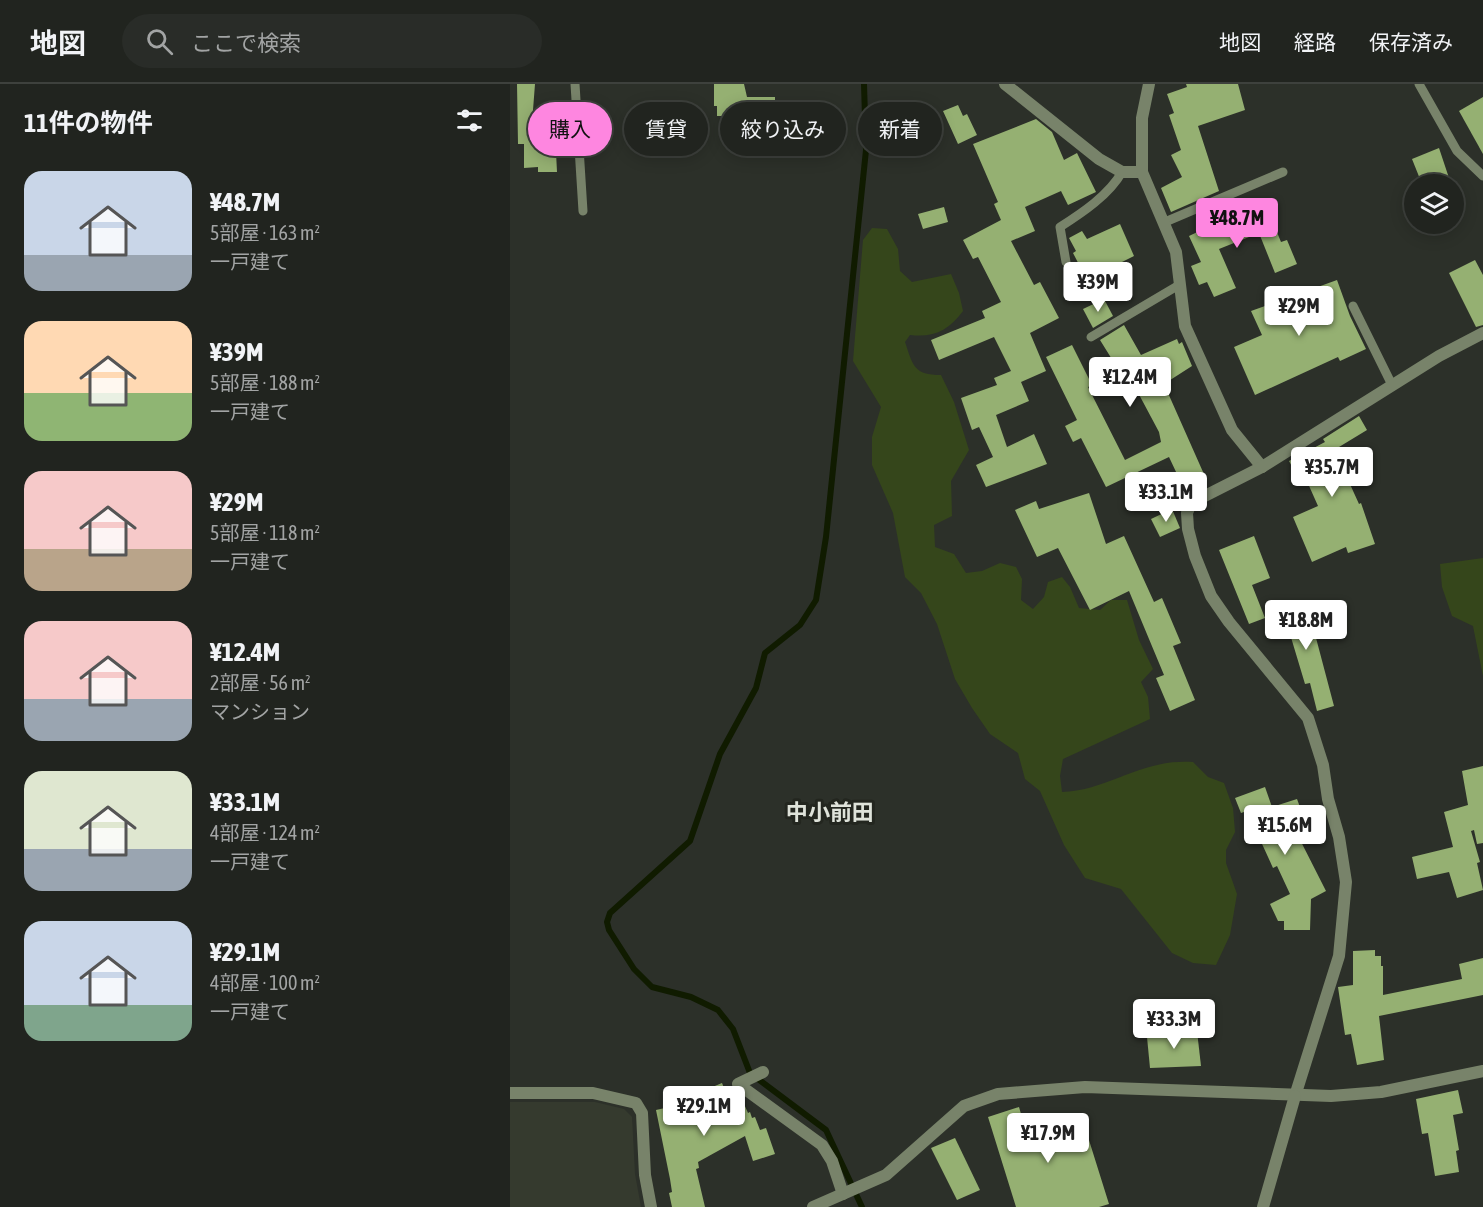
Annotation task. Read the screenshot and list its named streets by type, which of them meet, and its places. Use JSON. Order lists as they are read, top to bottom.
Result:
{
  "districts": ["中小前田"],
  "page": {
    "header": "地図",
    "search": "ここで検索",
    "nav": ["地図", "経路", "保存済み"],
    "heading": "11件の物件",
    "chip": [
      "購入",
      "賃貸",
      "絞り込み",
      "新着"
    ],
    "list": [
      {
        "name": "¥48.7M",
        "note": "5部屋 · 163 m² · 一戸建て"
      },
      {
        "name": "¥39M",
        "note": "5部屋 · 188 m² · 一戸建て"
      },
      {
        "name": "¥29M",
        "note": "5部屋 · 118 m² · 一戸建て"
      },
      {
        "name": "¥12.4M",
        "note": "2部屋 · 56 m² · マンション"
      },
      {
        "name": "¥33.1M",
        "note": "4部屋 · 124 m² · 一戸建て"
      },
      {
        "name": "¥29.1M",
        "note": "4部屋 · 100 m² · 一戸建て"
      }
    ],
    "price": [
      "¥48.7M",
      "¥39M",
      "¥29M",
      "¥12.4M",
      "¥35.7M",
      "¥33.1M",
      "¥18.8M",
      "¥15.6M",
      "¥33.3M",
      "¥29.1M",
      "¥17.9M"
    ]
  }
}
